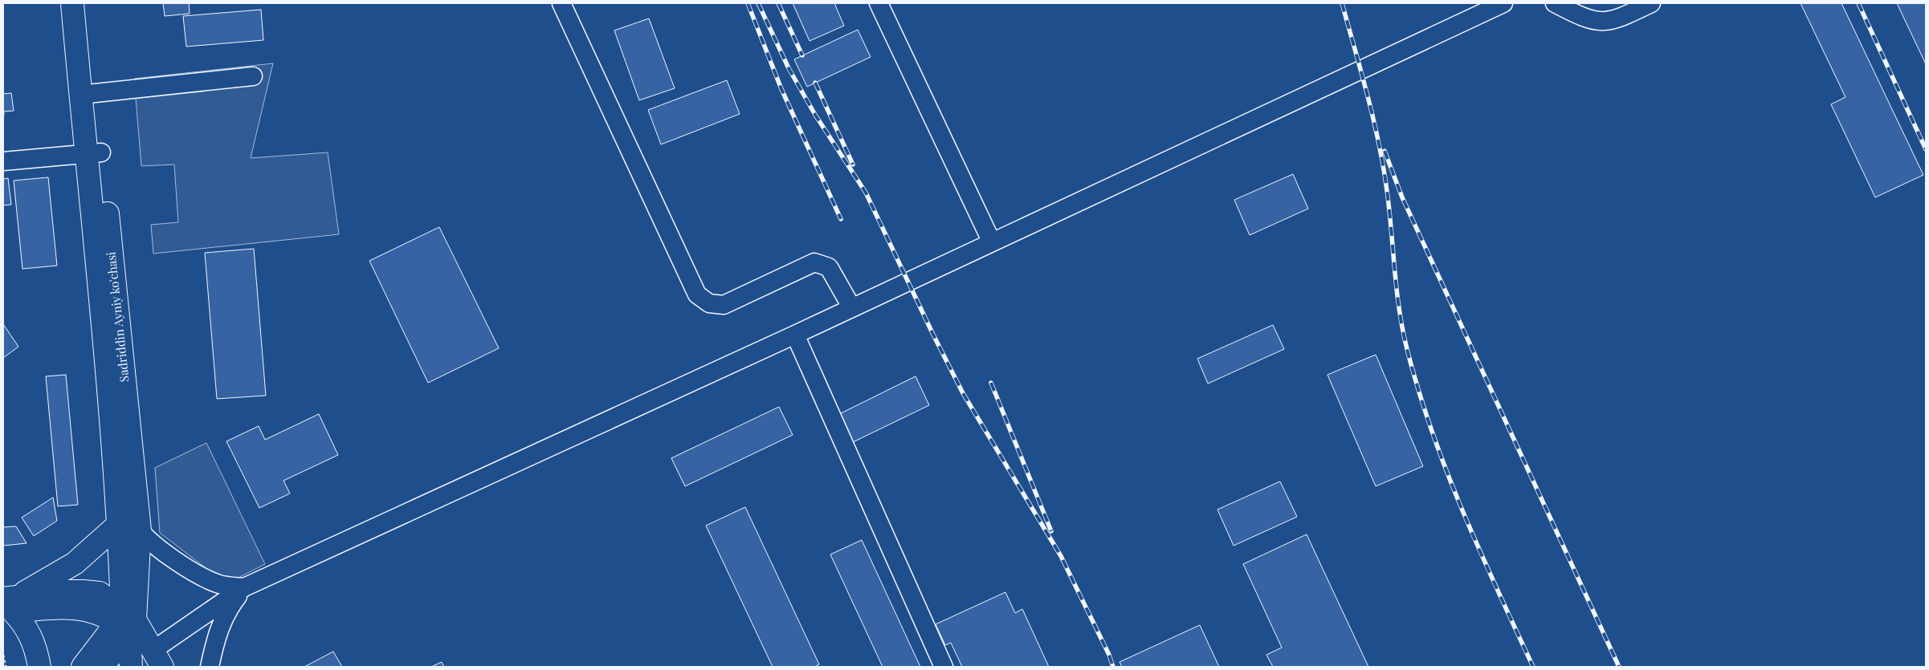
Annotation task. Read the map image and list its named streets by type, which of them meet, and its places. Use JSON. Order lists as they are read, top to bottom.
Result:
{
  "streets": {
    "main road": ["Sadriddin Ayniy ko'chasi"]
  }
}
